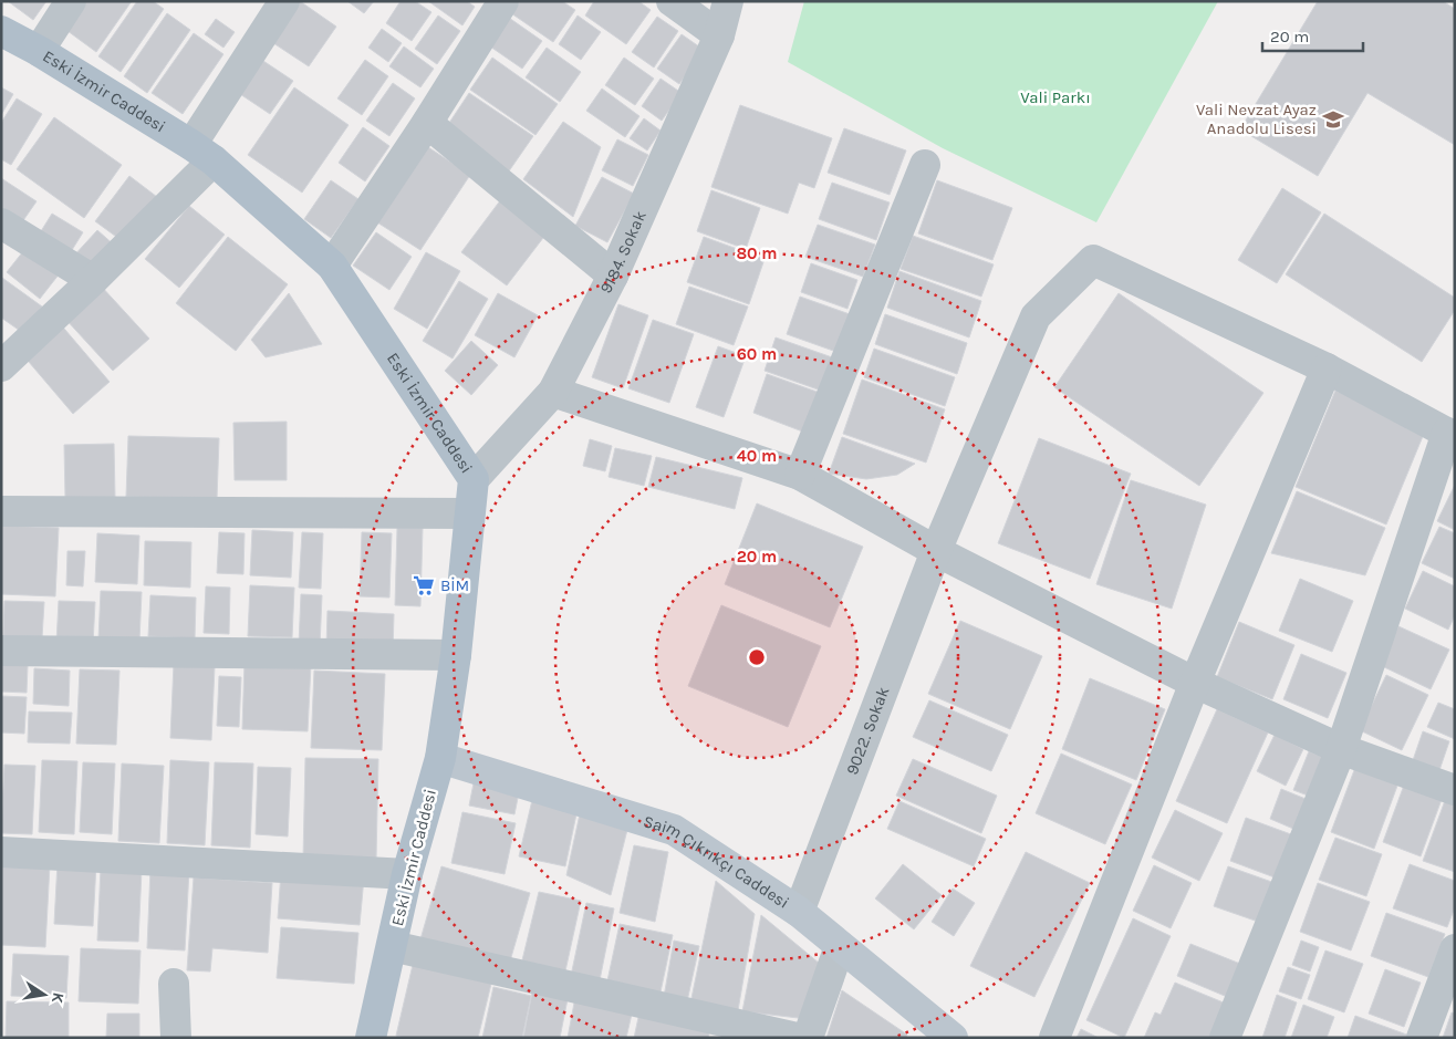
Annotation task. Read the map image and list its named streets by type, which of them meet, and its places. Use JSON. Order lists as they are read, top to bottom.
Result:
{
  "streets": {
    "main road": ["Eski İzmir Caddesi", "Saim Çıkrıkçı Caddesi"],
    "street": ["9184. Sokak", "9022. Sokak"]
  },
  "crossings": [
    ["Eski İzmir Caddesi", "9184. Sokak"],
    ["Eski İzmir Caddesi", "Saim Çıkrıkçı Caddesi"],
    ["9022. Sokak", "Saim Çıkrıkçı Caddesi"]
  ],
  "parks": ["Vali Parkı"],
  "places": {
    "school or university": ["Vali Nevzat Ayaz Anadolu Lisesi"],
    "supermarket": ["BİM"]
  },
  "scale_bar": "20 m",
  "north": "right",
  "rings": [
    "80 m",
    "60 m",
    "40 m",
    "20 m"
  ]
}
